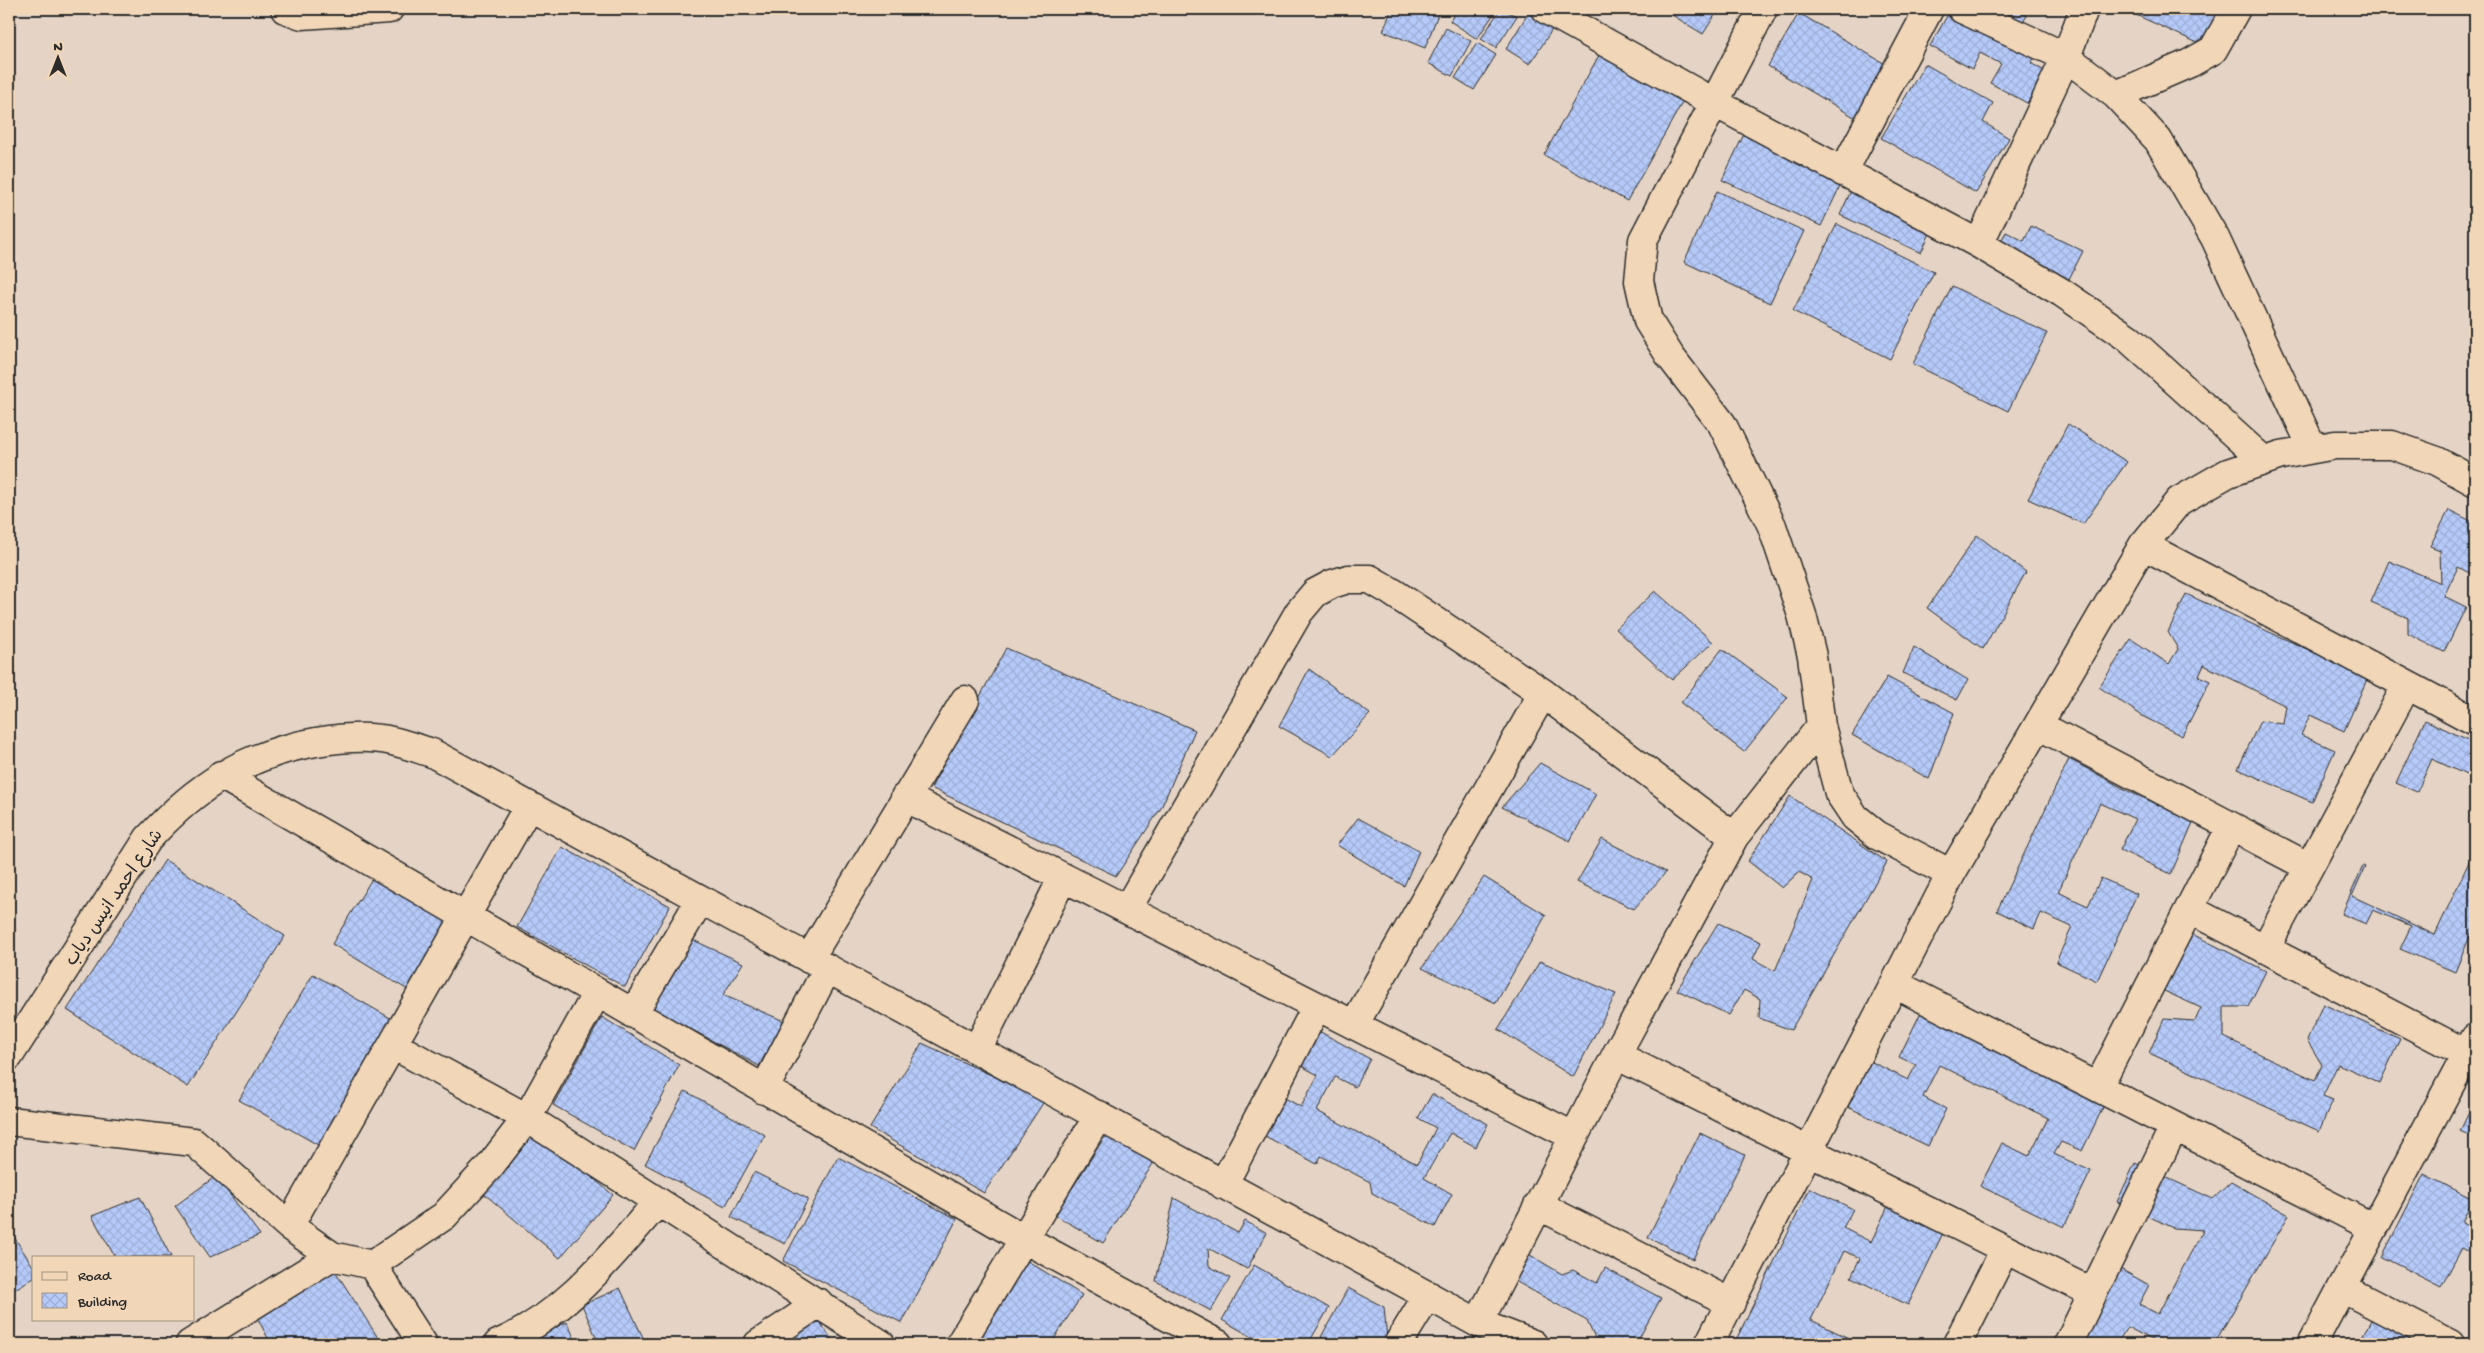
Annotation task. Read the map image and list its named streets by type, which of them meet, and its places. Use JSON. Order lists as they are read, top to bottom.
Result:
{
  "streets": {
    "street": ["شارع احمد انيس دياب"]
  },
  "legend": ["Road", "Building"],
  "north": "top"
}
